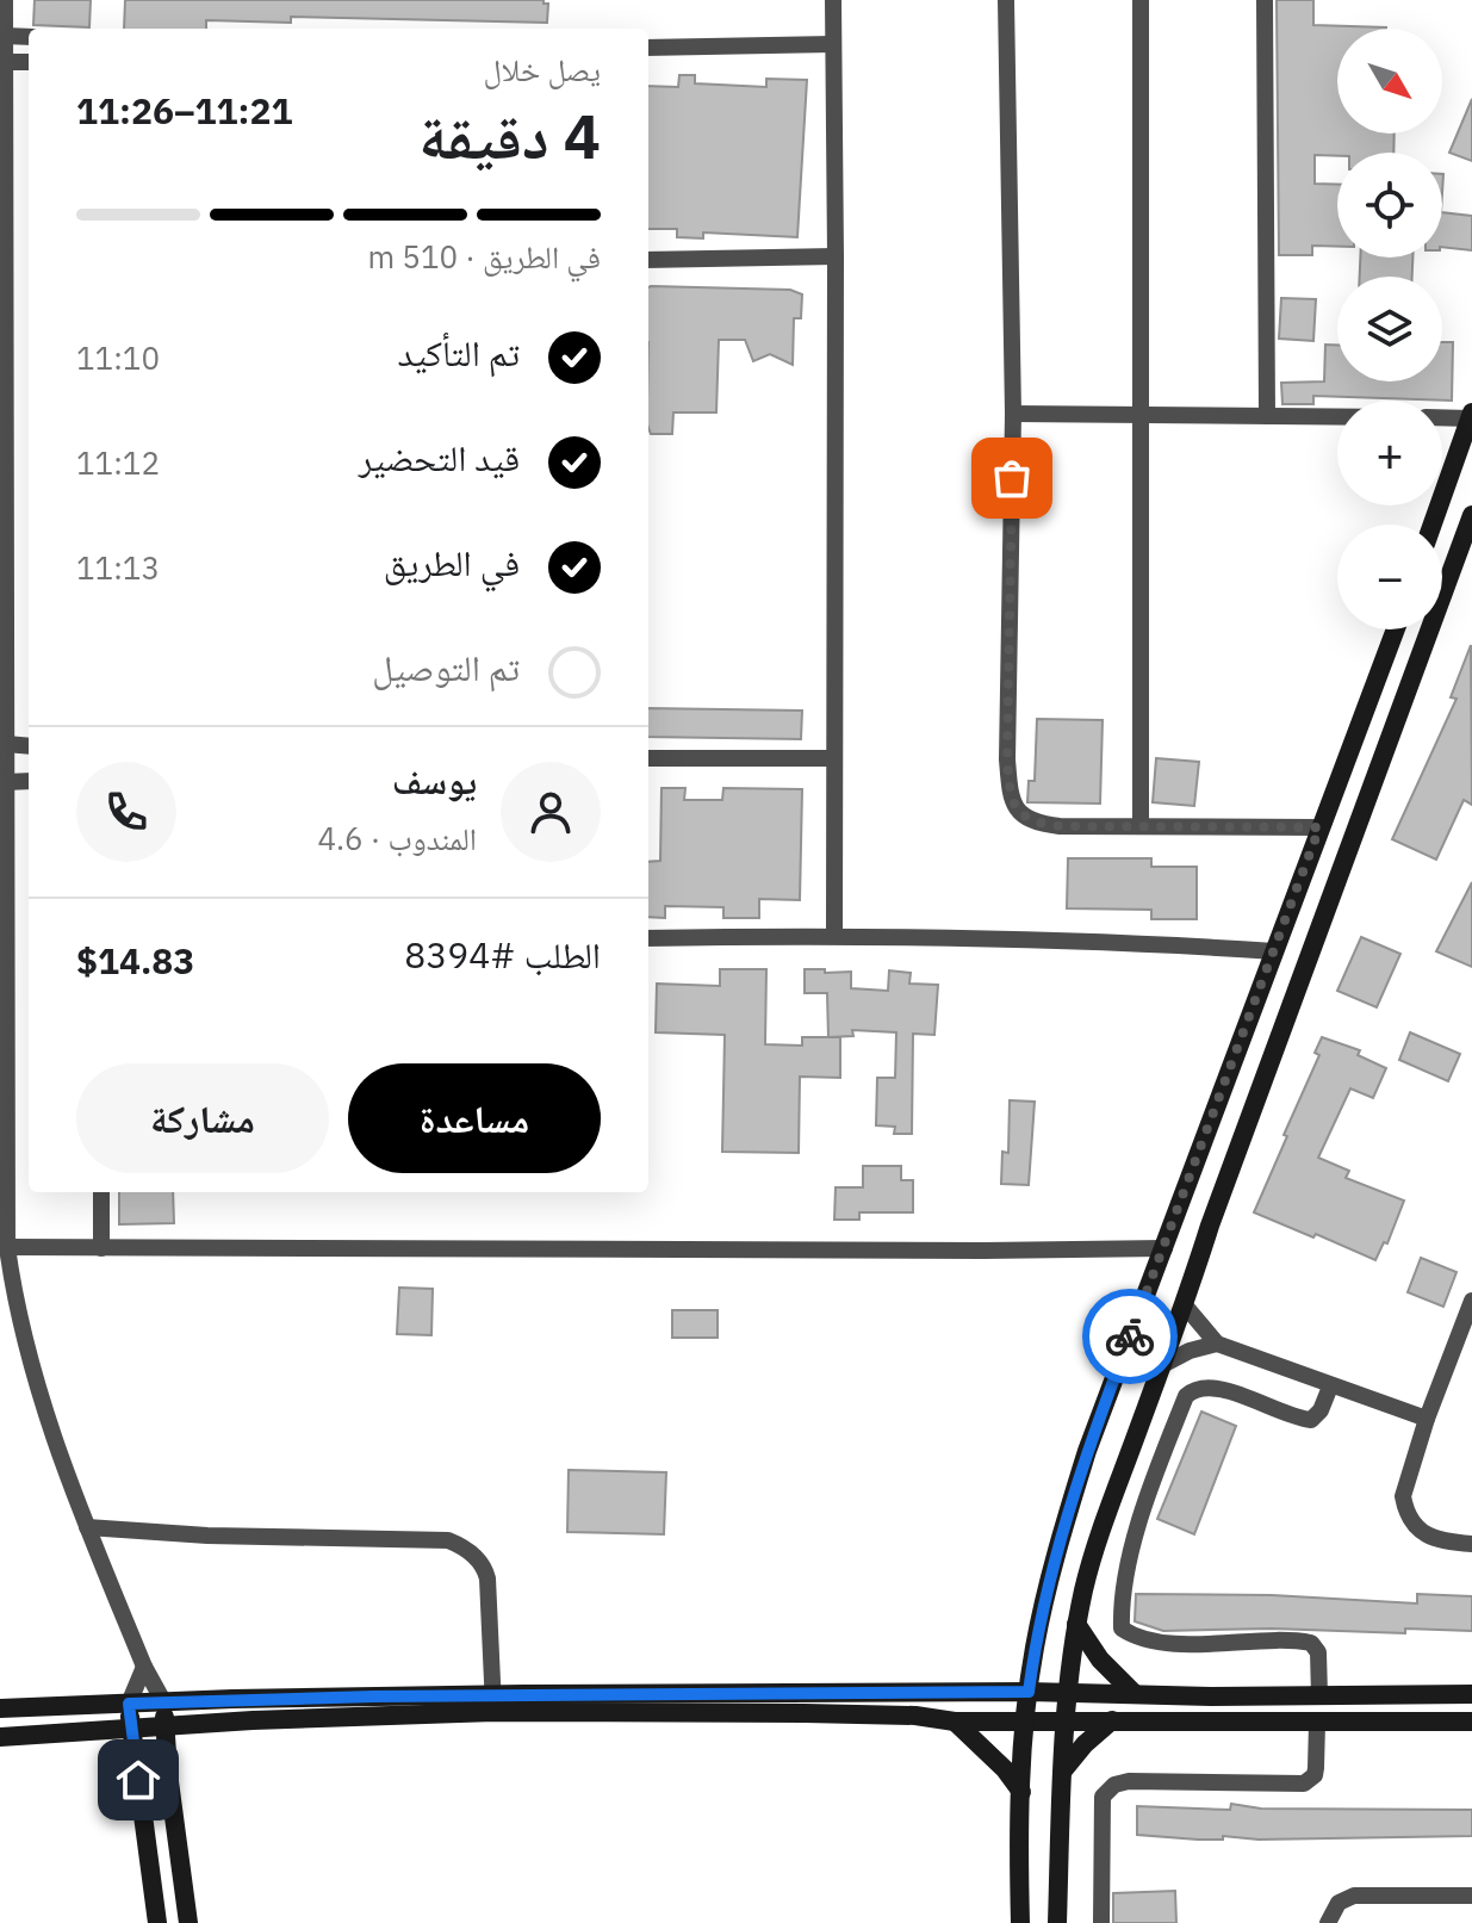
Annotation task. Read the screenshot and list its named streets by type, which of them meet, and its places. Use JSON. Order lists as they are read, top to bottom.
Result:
{
  "north": "bottom right",
  "page": {
    "map_buttons": ["+", "−"],
    "heading": ["4 دقيقة", "يصل خلال", "11:21–11:26"],
    "panel": [
      "يوسف",
      "المندوب · 4.6",
      "الطلب #8394",
      "$14.83"
    ],
    "bar": "في الطريق · 510 m",
    "list": [
      ["تم التأكيد", "11:10"],
      ["قيد التحضير", "11:12"],
      ["في الطريق", "11:13"],
      "تم التوصيل"
    ],
    "buttons": ["مساعدة", "مشاركة"]
  }
}
